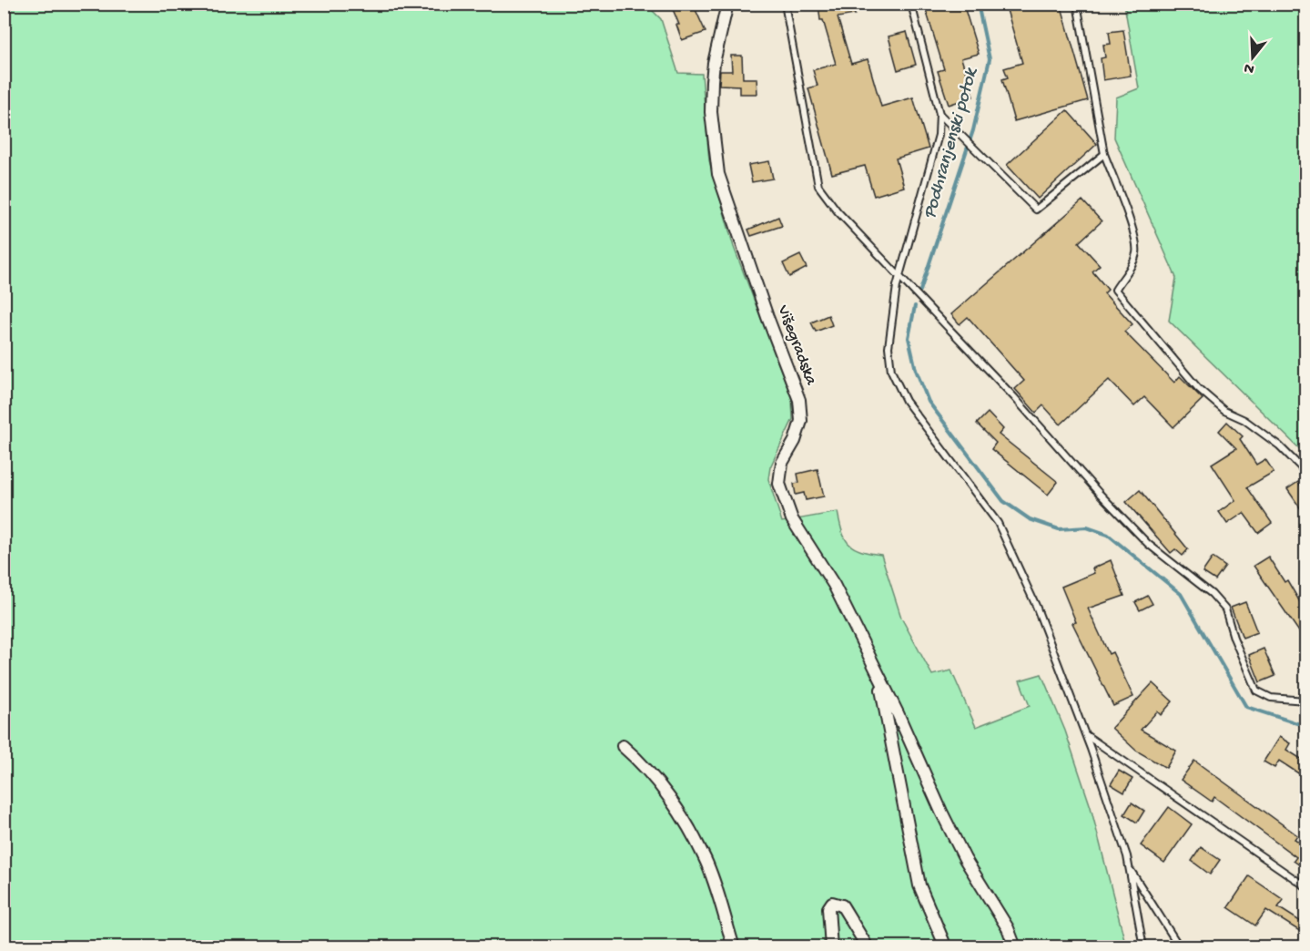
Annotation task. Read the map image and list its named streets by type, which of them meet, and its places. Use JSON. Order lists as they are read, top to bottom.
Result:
{
  "streets": {
    "street": ["Višegradska"]
  },
  "water": ["Podhranjenski potok"],
  "north": "bottom"
}
